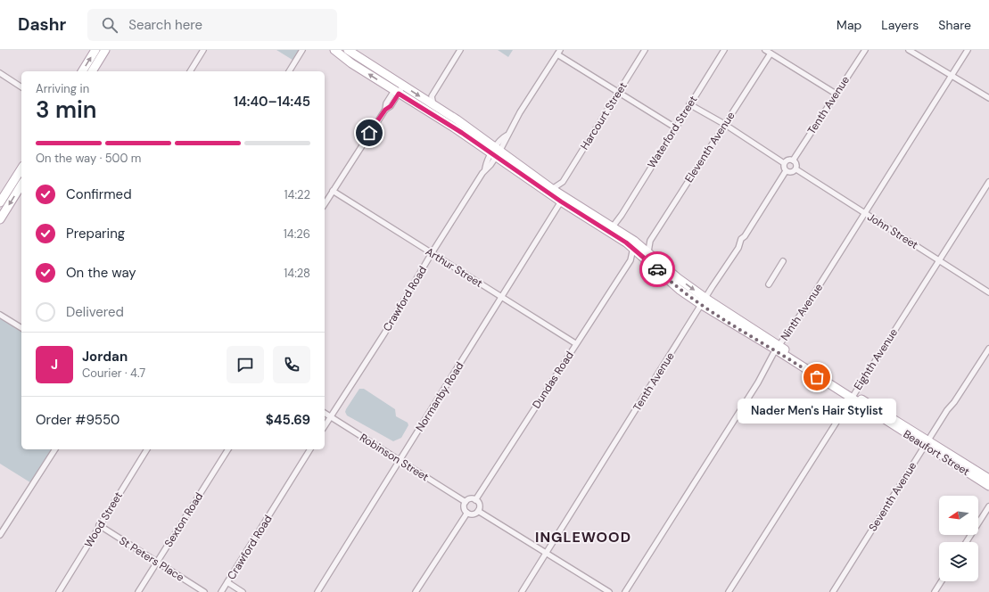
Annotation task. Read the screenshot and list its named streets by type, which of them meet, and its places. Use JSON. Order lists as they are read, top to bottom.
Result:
{
  "streets": {
    "main road": ["Beaufort Street"],
    "street": [
      "Tenth Avenue",
      "Harcourt Street",
      "Waterford Street",
      "Eleventh Avenue",
      "John Street",
      "Arthur Street",
      "Crawford Road",
      "Ninth Avenue",
      "Eighth Avenue",
      "Dundas Road",
      "Normanby Road",
      "Robinson Street",
      "Seventh Avenue",
      "Wood Street",
      "Sexton Road",
      "St Peters Place"
    ]
  },
  "crossings": [
    ["Tenth Avenue", "John Street"],
    ["Tenth Avenue", "Beaufort Street"],
    ["Harcourt Street", "Normanby Road"],
    ["Harcourt Street", "Beaufort Street"],
    ["Waterford Street", "Beaufort Street"],
    ["Eleventh Avenue", "Beaufort Street"],
    ["John Street", "Ninth Avenue"],
    ["John Street", "Eighth Avenue"],
    ["Arthur Street", "Crawford Road"],
    ["Arthur Street", "Dundas Road"],
    ["Arthur Street", "Normanby Road"],
    ["Crawford Road", "Beaufort Street"],
    ["Crawford Road", "Robinson Street"],
    ["Ninth Avenue", "Beaufort Street"],
    ["Eighth Avenue", "Beaufort Street"],
    ["Dundas Road", "Beaufort Street"],
    ["Dundas Road", "Robinson Street"],
    ["Normanby Road", "Beaufort Street"],
    ["Normanby Road", "Robinson Street"],
    ["Beaufort Street", "Seventh Avenue"],
    ["Wood Street", "St Peters Place"],
    ["Sexton Road", "St Peters Place"]
  ],
  "districts": ["INGLEWOOD"],
  "places": ["Nader Men's Hair Stylist"],
  "north": "left",
  "page": {
    "header": "Dashr",
    "search": "Search here",
    "nav": ["Map", "Layers", "Share"],
    "heading": ["3 min", "Arriving in", "14:40–14:45"],
    "panel": [
      "Jordan",
      "Courier · 4.7",
      "Order #9550",
      "$45.69"
    ],
    "bar": "On the way · 500 m",
    "list": [
      ["Confirmed", "14:22"],
      ["Preparing", "14:26"],
      ["On the way", "14:28"],
      "Delivered"
    ],
    "round": "J",
    "bubble": "Nader Men's Hair Stylist"
  }
}
